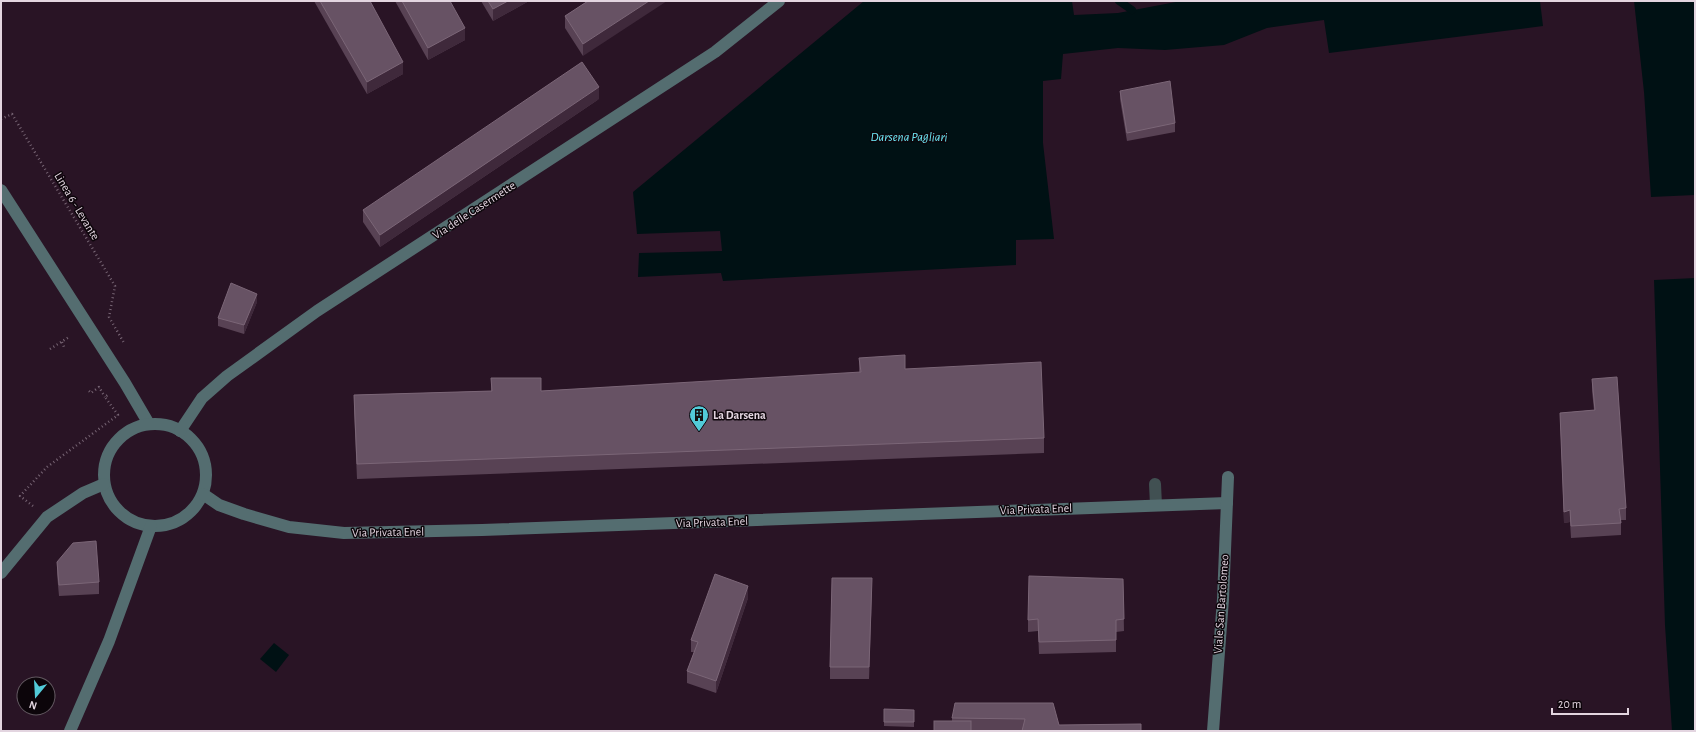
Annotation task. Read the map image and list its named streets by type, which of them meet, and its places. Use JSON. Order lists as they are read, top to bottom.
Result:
{
  "streets": {
    "main road": ["Via delle Casermette", "Via Privata Enel", "Viale San Bartolomeo"],
    "path": ["Linea 6 - Levante"]
  },
  "crossings": [
    ["Via delle Casermette", "Via Privata Enel"],
    ["Via Privata Enel", "Viale San Bartolomeo"]
  ],
  "water": ["Darsena Pagliari"],
  "places": {
    "building": ["La Darsena"]
  },
  "scale_bar": "20 m",
  "north": "bottom"
}
